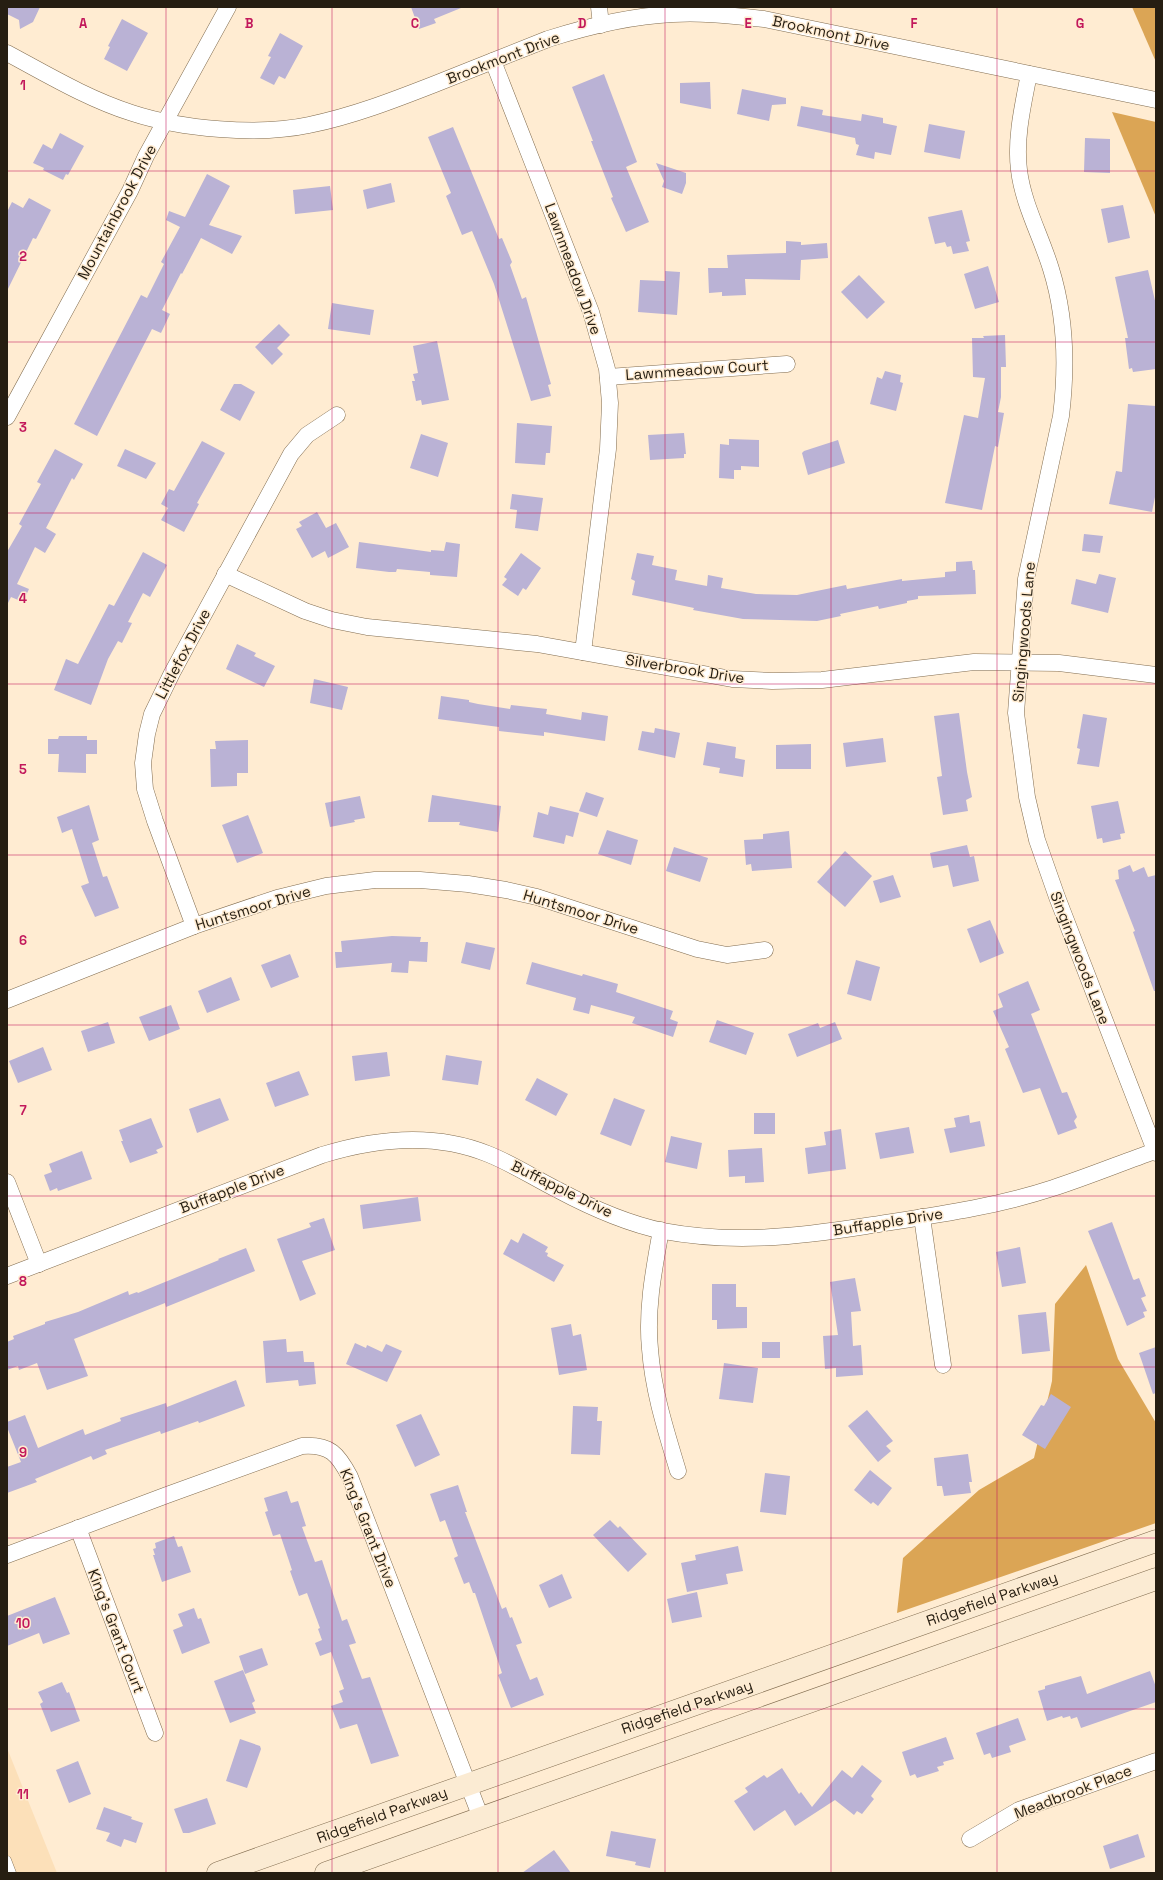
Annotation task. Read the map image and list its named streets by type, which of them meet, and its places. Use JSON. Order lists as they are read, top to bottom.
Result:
{
  "streets": {
    "main road": ["Ridgefield Parkway"],
    "street": [
      "Brookmont Drive",
      "Mountainbrook Drive",
      "Lawnmeadow Drive",
      "Lawnmeadow Court",
      "Singingwoods Lane",
      "Littlefox Drive",
      "Silverbrook Drive",
      "Huntsmoor Drive",
      "Buffapple Drive",
      "King's Grant Drive",
      "King's Grant Court",
      "Meadbrook Place"
    ]
  },
  "crossings": [
    ["Brookmont Drive", "Mountainbrook Drive"],
    ["Brookmont Drive", "Lawnmeadow Drive"],
    ["Brookmont Drive", "Singingwoods Lane"],
    ["Lawnmeadow Drive", "Lawnmeadow Court"],
    ["Lawnmeadow Drive", "Silverbrook Drive"],
    ["Singingwoods Lane", "Silverbrook Drive"],
    ["Singingwoods Lane", "Buffapple Drive"],
    ["Littlefox Drive", "Silverbrook Drive"],
    ["Littlefox Drive", "Huntsmoor Drive"],
    ["King's Grant Drive", "Ridgefield Parkway"],
    ["King's Grant Drive", "King's Grant Court"]
  ],
  "grid": {
    "columns": [
      "A",
      "B",
      "C",
      "D",
      "E",
      "F",
      "G"
    ],
    "rows": [
      "1",
      "2",
      "3",
      "4",
      "5",
      "6",
      "7",
      "8",
      "9",
      "10",
      "11"
    ]
  }
}
